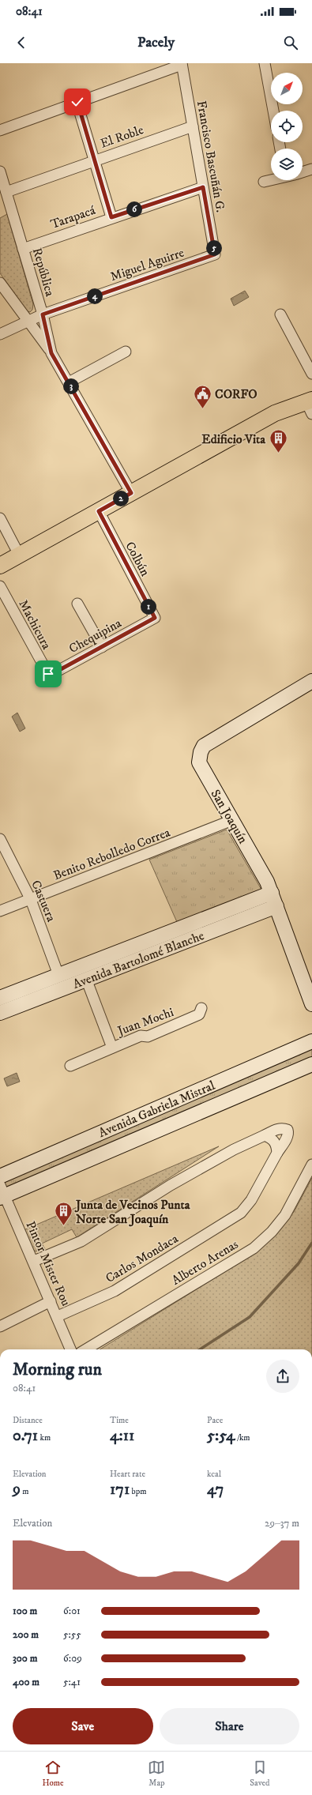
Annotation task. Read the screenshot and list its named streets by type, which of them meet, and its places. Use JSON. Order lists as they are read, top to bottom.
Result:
{
  "streets": {
    "main road": ["San Joaquín", "Avenida Bartolomé Blanche", "Avenida Gabriela Mistral"],
    "street": [
      "El Roble",
      "Francisco Bascuñán G.",
      "Tarapacá",
      "Miguel Aguirre",
      "República",
      "Colbún",
      "Machicura",
      "Chequipina",
      "Benito Rebolledo Correa",
      "Castuera",
      "Juan Mochi",
      "Carlos Mondaca",
      "Alberto Arenas",
      "Pintor Mister Rou"
    ]
  },
  "crossings": [
    ["El Roble", "Francisco Bascuñán G."],
    ["El Roble", "República"],
    ["Francisco Bascuñán G.", "Tarapacá"],
    ["Francisco Bascuñán G.", "Miguel Aguirre"],
    ["Tarapacá", "República"],
    ["Miguel Aguirre", "República"],
    ["Colbún", "Chequipina"],
    ["Machicura", "Chequipina"],
    ["San Joaquín", "Benito Rebolledo Correa"],
    ["San Joaquín", "Avenida Bartolomé Blanche"],
    ["Benito Rebolledo Correa", "Castuera"],
    ["Castuera", "Avenida Bartolomé Blanche"],
    ["Avenida Bartolomé Blanche", "Juan Mochi"],
    ["Avenida Gabriela Mistral", "Pintor Mister Rou"],
    ["Carlos Mondaca", "Pintor Mister Rou"]
  ],
  "places": {
    "public building": ["CORFO"],
    "building": ["Edificio Vita", "Junta de Vecinos Punta Norte San Joaquín"]
  },
  "north": "top right",
  "page": {
    "status": "08:41",
    "header": "Pacely",
    "pins": [
      "6",
      "5",
      "4",
      "3",
      "2",
      "1"
    ],
    "heading": ["Morning run", "08:41"],
    "stats": [
      ["Distance", "0.71 km"],
      ["Time", "4:11"],
      ["Pace", "5:54 /km"],
      ["Elevation", "9 m"],
      ["Heart rate", "171 bpm"],
      ["kcal", "47"]
    ],
    "chart": ["Elevation", "29–37 m"],
    "list": [
      {
        "name": "100 m",
        "note": "6:01"
      },
      {
        "name": "200 m",
        "note": "5:55"
      },
      {
        "name": "300 m",
        "note": "6:09"
      },
      {
        "name": "400 m",
        "note": "5:41"
      }
    ],
    "buttons": ["Save", "Share"],
    "tabs": ["Home", "Map", "Saved"]
  }
}
